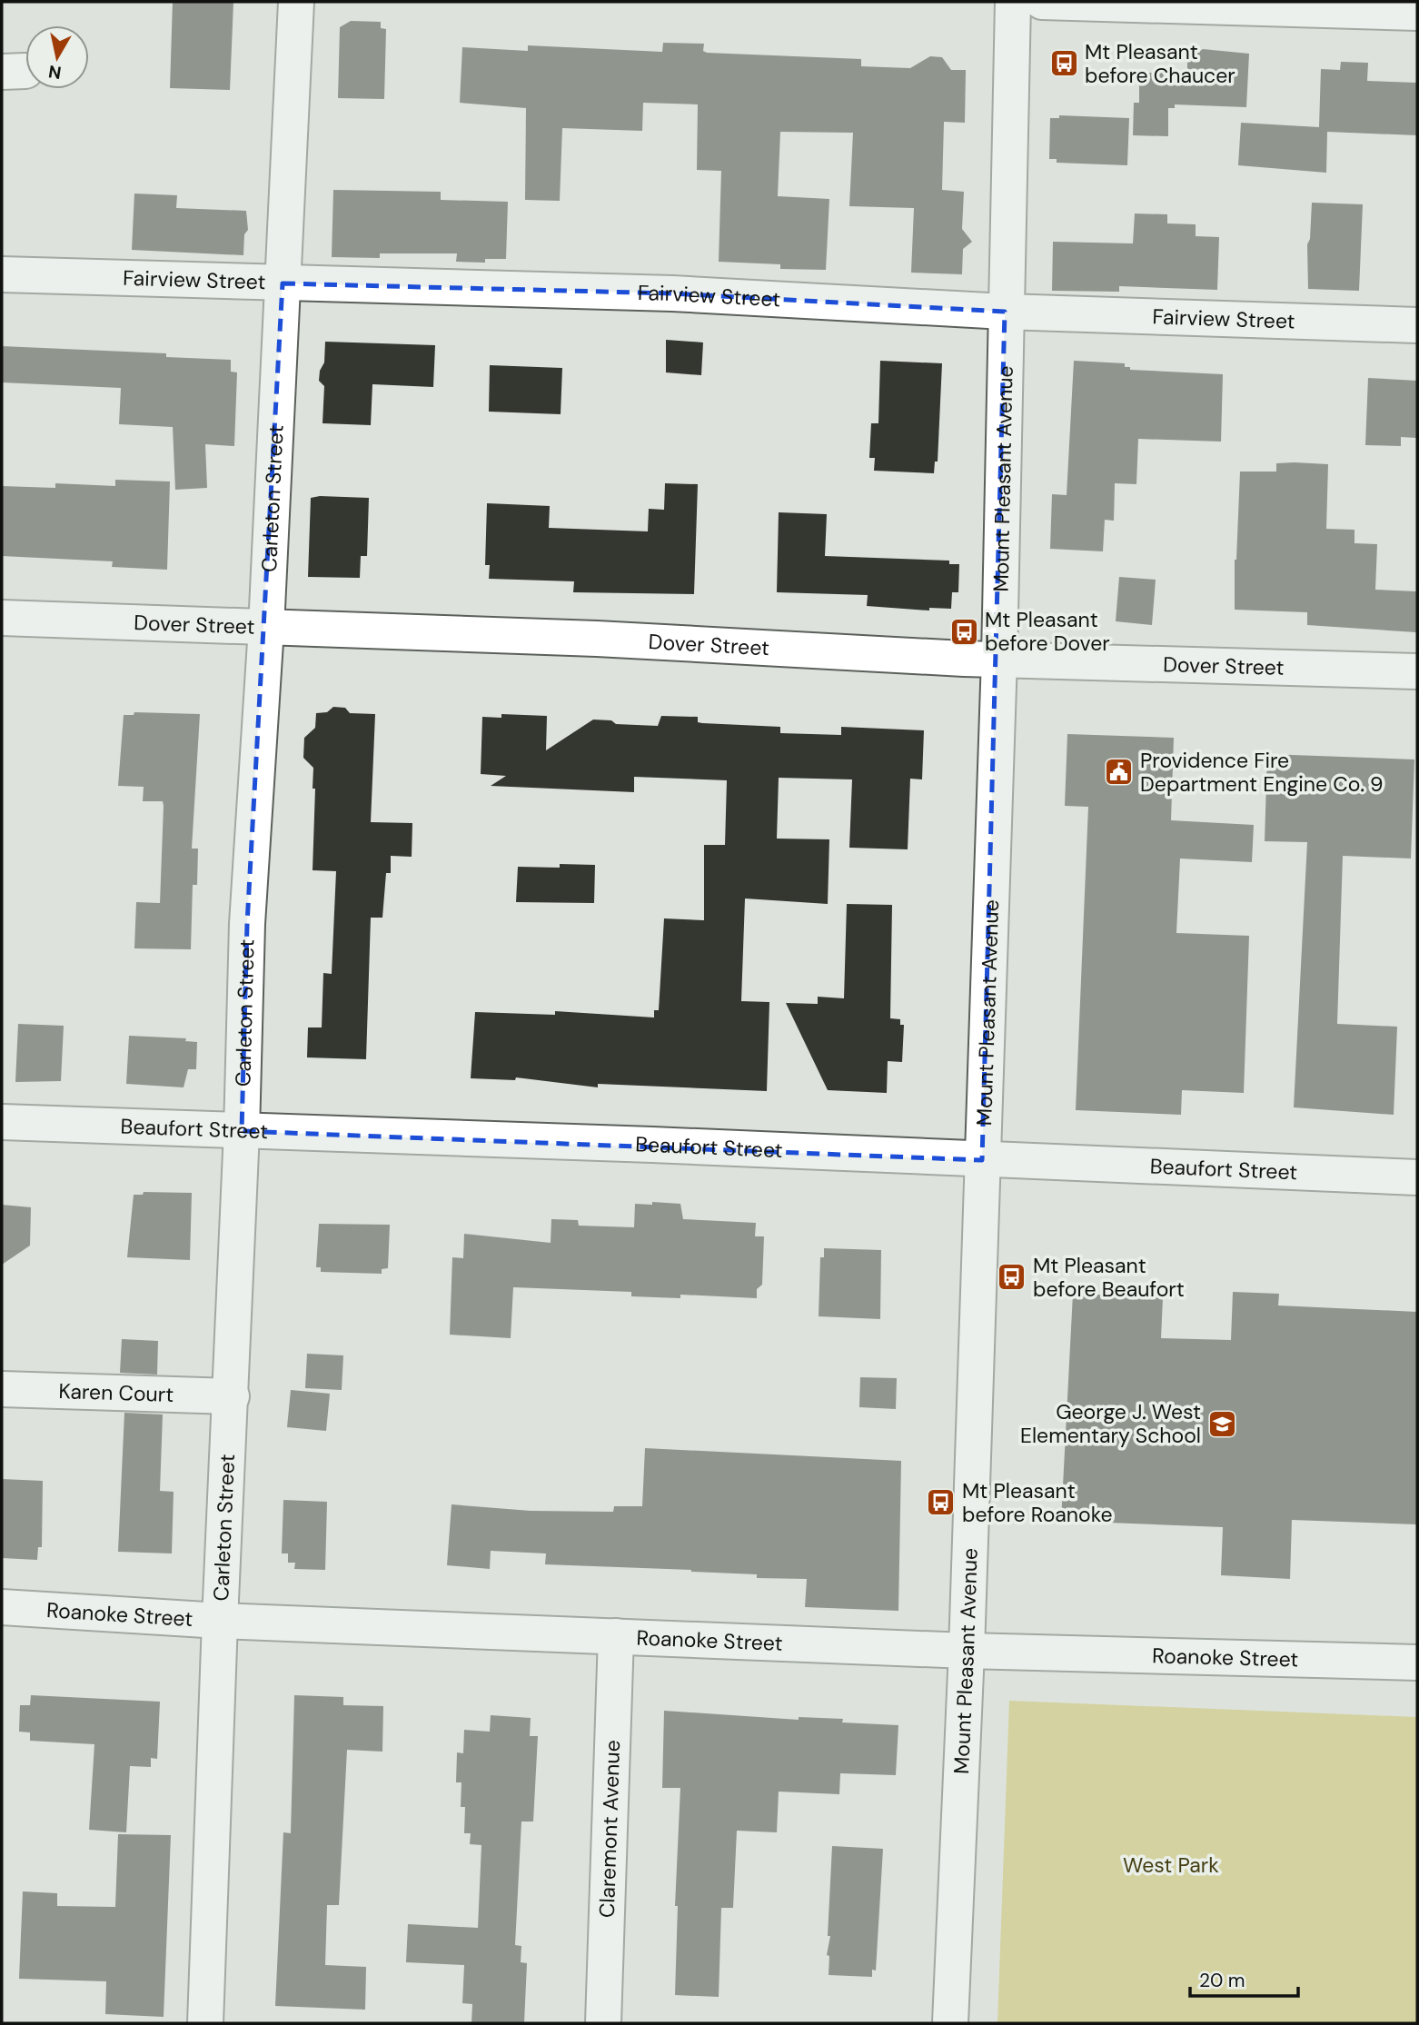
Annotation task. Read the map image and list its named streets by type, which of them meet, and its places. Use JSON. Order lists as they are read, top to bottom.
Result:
{
  "streets": {
    "street": [
      "Fairview Street",
      "Mount Pleasant Avenue",
      "Carleton Street",
      "Dover Street",
      "Beaufort Street",
      "Karen Court",
      "Roanoke Street",
      "Claremont Avenue"
    ]
  },
  "crossings": [
    ["Fairview Street", "Mount Pleasant Avenue"],
    ["Fairview Street", "Carleton Street"],
    ["Mount Pleasant Avenue", "Dover Street"],
    ["Mount Pleasant Avenue", "Beaufort Street"],
    ["Mount Pleasant Avenue", "Roanoke Street"],
    ["Carleton Street", "Dover Street"],
    ["Carleton Street", "Beaufort Street"],
    ["Carleton Street", "Karen Court"],
    ["Carleton Street", "Roanoke Street"],
    ["Roanoke Street", "Claremont Avenue"]
  ],
  "parks": ["West Park"],
  "places": {
    "bus stop": [
      "Mt Pleasant before Chaucer",
      "Mt Pleasant before Dover",
      "Mt Pleasant before Beaufort",
      "Mt Pleasant before Roanoke"
    ],
    "public building": ["Providence Fire Department Engine Co. 9"],
    "school or university": ["George J. West Elementary School"]
  },
  "scale_bar": "20 m",
  "north": "bottom"
}
